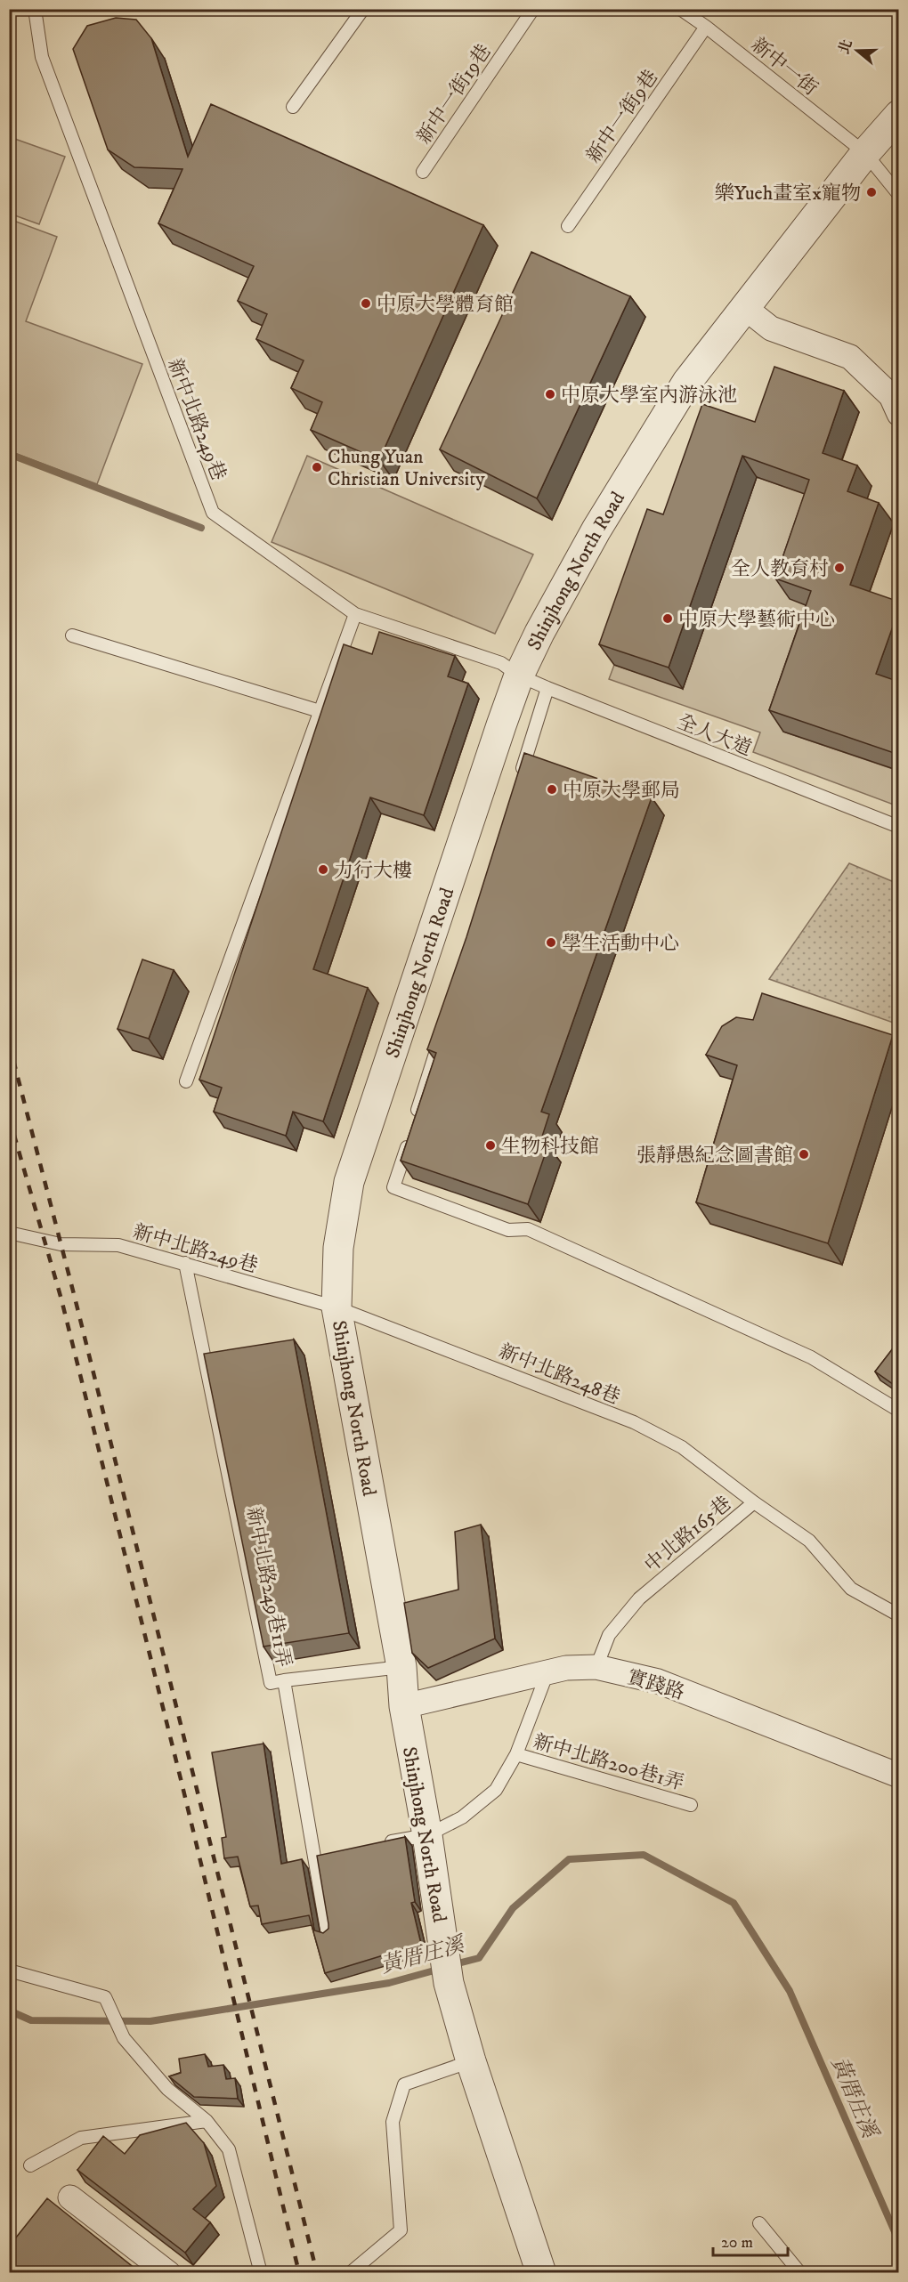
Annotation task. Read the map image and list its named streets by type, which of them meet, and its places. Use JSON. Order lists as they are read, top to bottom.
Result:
{
  "streets": {
    "street": ["Shinjhong North Road", "實踐路"],
    "lane": [
      "新中一街",
      "新中一街19巷",
      "新中一街9巷",
      "新中北路249巷",
      "全人大道",
      "新中北路248巷",
      "中北路165巷",
      "新中北路249巷11弄",
      "新中北路200巷1弄"
    ]
  },
  "crossings": [
    ["新中一街", "新中一街9巷"],
    ["新中一街", "Shinjhong North Road"],
    ["新中北路249巷", "Shinjhong North Road"],
    ["新中北路249巷", "全人大道"],
    ["新中北路249巷", "新中北路248巷"],
    ["新中北路249巷", "新中北路249巷11弄"],
    ["Shinjhong North Road", "全人大道"],
    ["Shinjhong North Road", "新中北路248巷"],
    ["Shinjhong North Road", "實踐路"],
    ["新中北路248巷", "中北路165巷"],
    ["中北路165巷", "實踐路"]
  ],
  "water": ["黃厝庄溪"],
  "places": [
    "樂Yueh畫室x寵物",
    "中原大學體育館",
    "中原大學室內游泳池",
    "Chung Yuan Christian University",
    "全人教育村",
    "中原大學藝術中心",
    "中原大學郵局",
    "力行大樓",
    "學生活動中心",
    "生物科技館",
    "張靜愚紀念圖書館"
  ],
  "scale_bar": "20 m",
  "north": "left"
}
